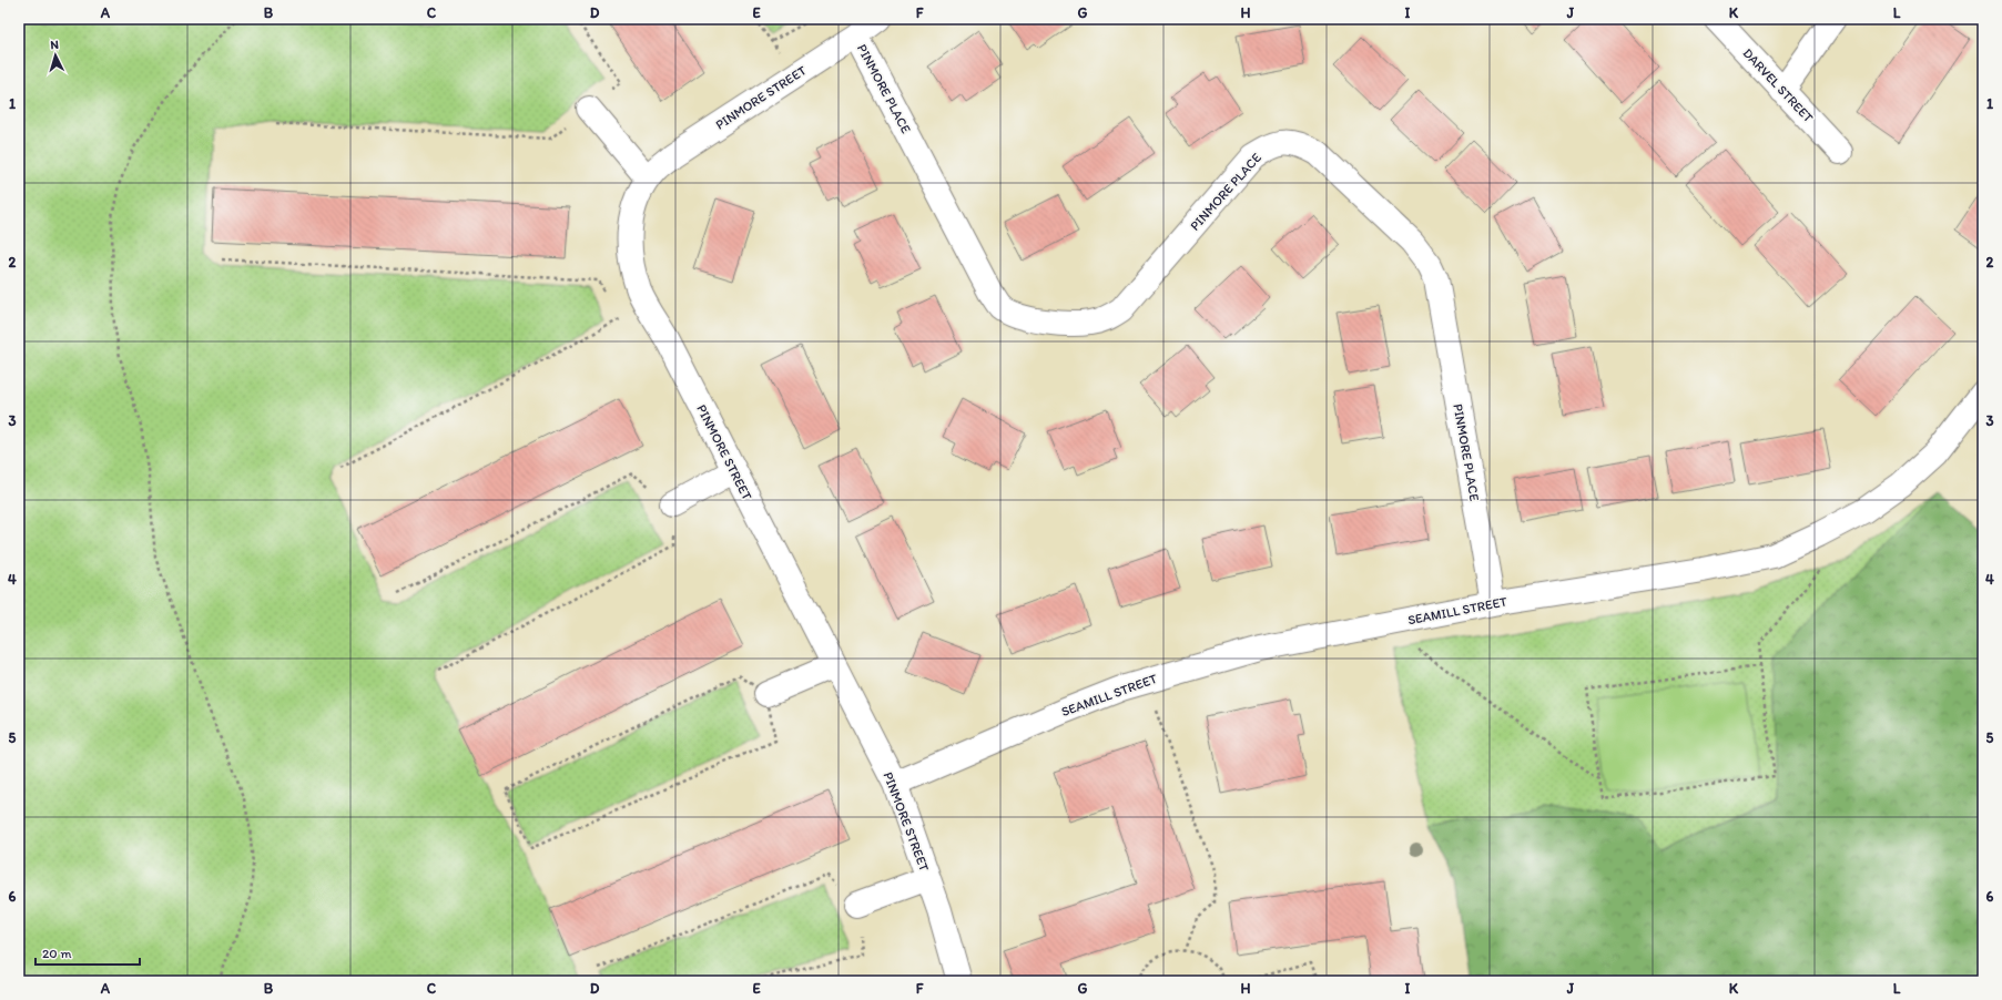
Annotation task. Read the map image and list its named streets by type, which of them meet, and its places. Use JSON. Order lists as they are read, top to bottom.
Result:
{
  "streets": {
    "street": [
      "DARVEL STREET",
      "PINMORE PLACE",
      "PINMORE STREET",
      "SEAMILL STREET"
    ]
  },
  "crossings": [
    ["PINMORE PLACE", "PINMORE STREET"],
    ["PINMORE PLACE", "SEAMILL STREET"],
    ["PINMORE STREET", "SEAMILL STREET"]
  ],
  "scale_bar": "20 m",
  "north": "top",
  "grid": {
    "columns": [
      "A",
      "B",
      "C",
      "D",
      "E",
      "F",
      "G",
      "H",
      "I",
      "J",
      "K",
      "L"
    ],
    "rows": [
      "1",
      "2",
      "3",
      "4",
      "5",
      "6"
    ]
  }
}
